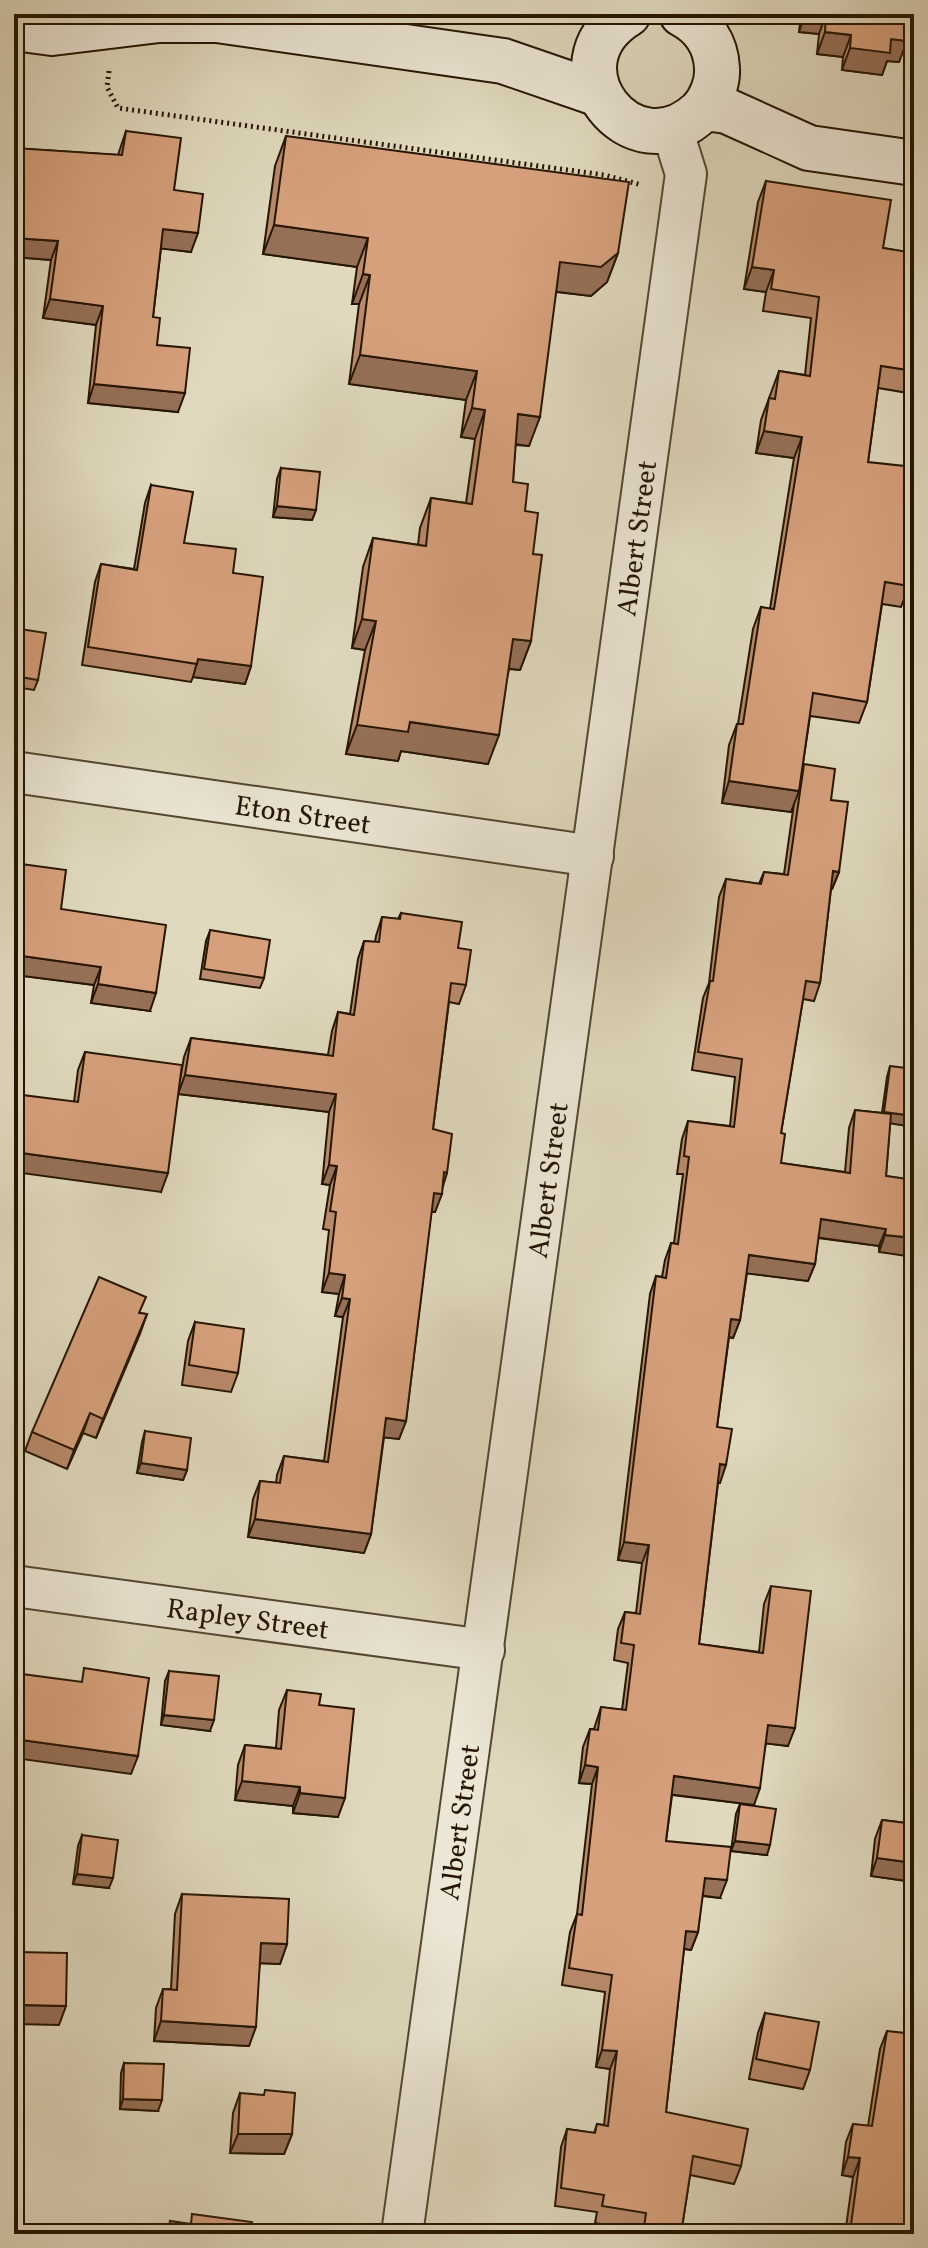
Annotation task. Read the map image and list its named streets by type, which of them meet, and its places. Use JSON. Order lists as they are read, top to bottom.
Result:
{
  "streets": {
    "street": ["Albert Street", "Eton Street", "Rapley Street"]
  },
  "crossings": [
    ["Albert Street", "Eton Street"],
    ["Albert Street", "Rapley Street"]
  ]
}
